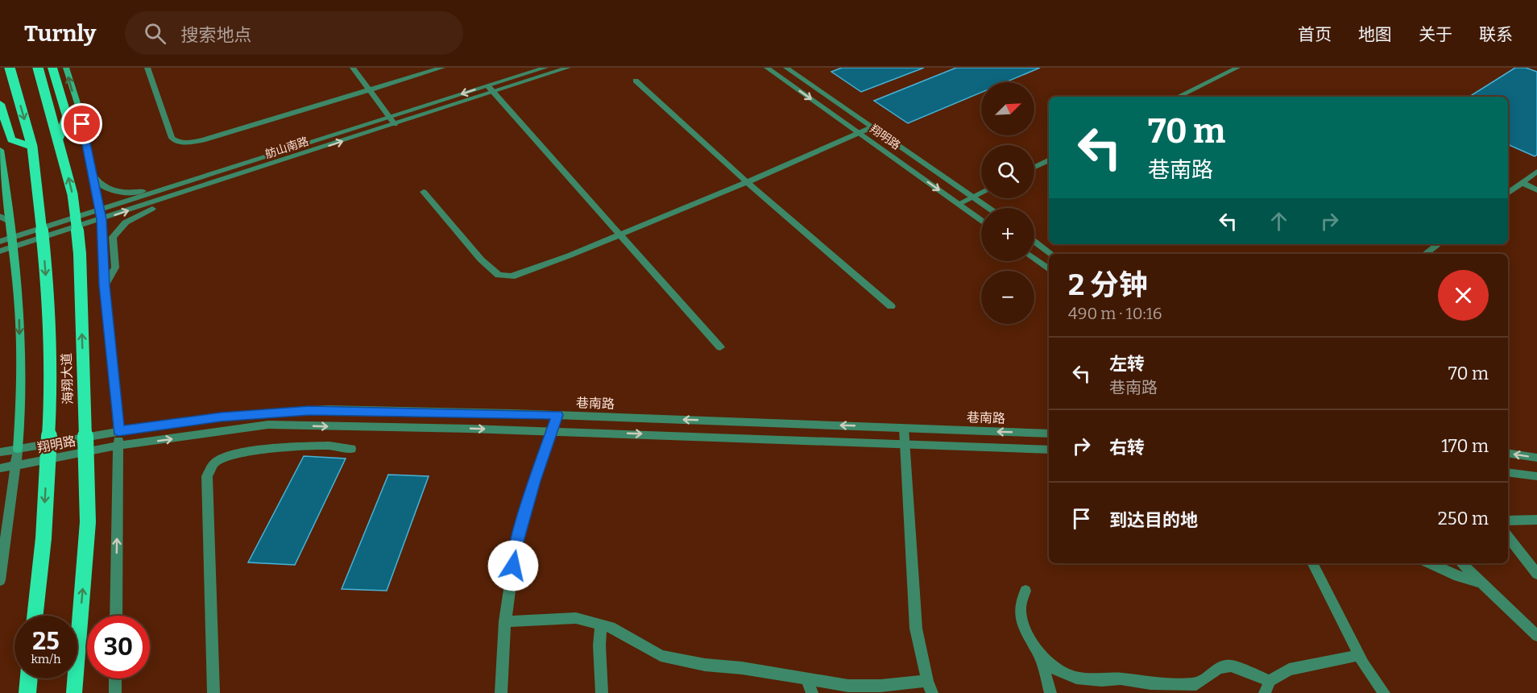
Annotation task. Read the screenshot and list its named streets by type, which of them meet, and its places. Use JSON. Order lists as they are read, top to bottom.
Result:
{
  "streets": {
    "highway": ["海翔大道"],
    "street": ["翔明路", "舫山南路", "巷南路"]
  },
  "crossings": [
    ["翔明路", "巷南路"]
  ],
  "north": "top right",
  "page": {
    "header": "Turnly",
    "search": "搜索地点",
    "nav": [
      "首页",
      "地图",
      "关于",
      "联系"
    ],
    "map_buttons": ["+", "−"],
    "turn": ["70 m", "巷南路"],
    "heading": ["2 分钟", "490 m · 10:16"],
    "list": [
      {
        "name": "左转",
        "note": "巷南路",
        "value": "70 m"
      },
      {
        "name": "右转",
        "value": "170 m"
      },
      {
        "name": "到达目的地",
        "value": "250 m"
      }
    ],
    "speed": "25 km/h",
    "limit": "30"
  }
}
